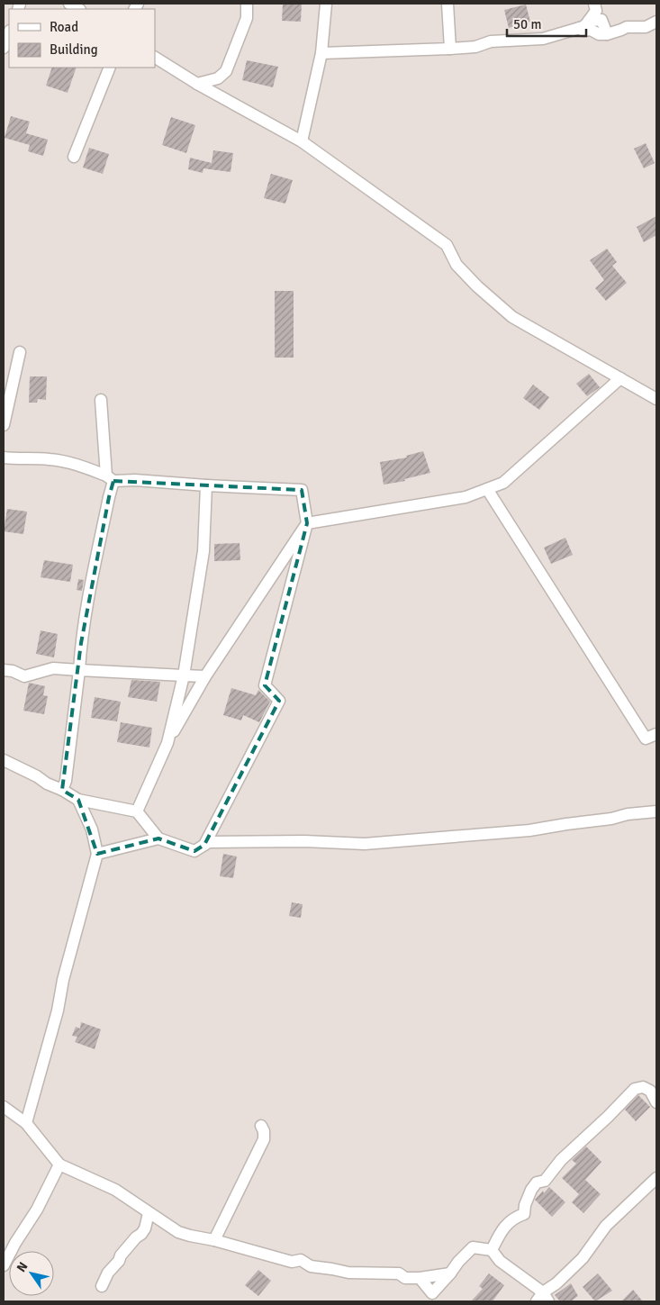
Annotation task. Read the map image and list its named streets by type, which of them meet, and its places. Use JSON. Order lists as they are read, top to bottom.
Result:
{
  "legend": ["Road", "Building"],
  "scale_bar": "50 m",
  "north": "top left"
}
